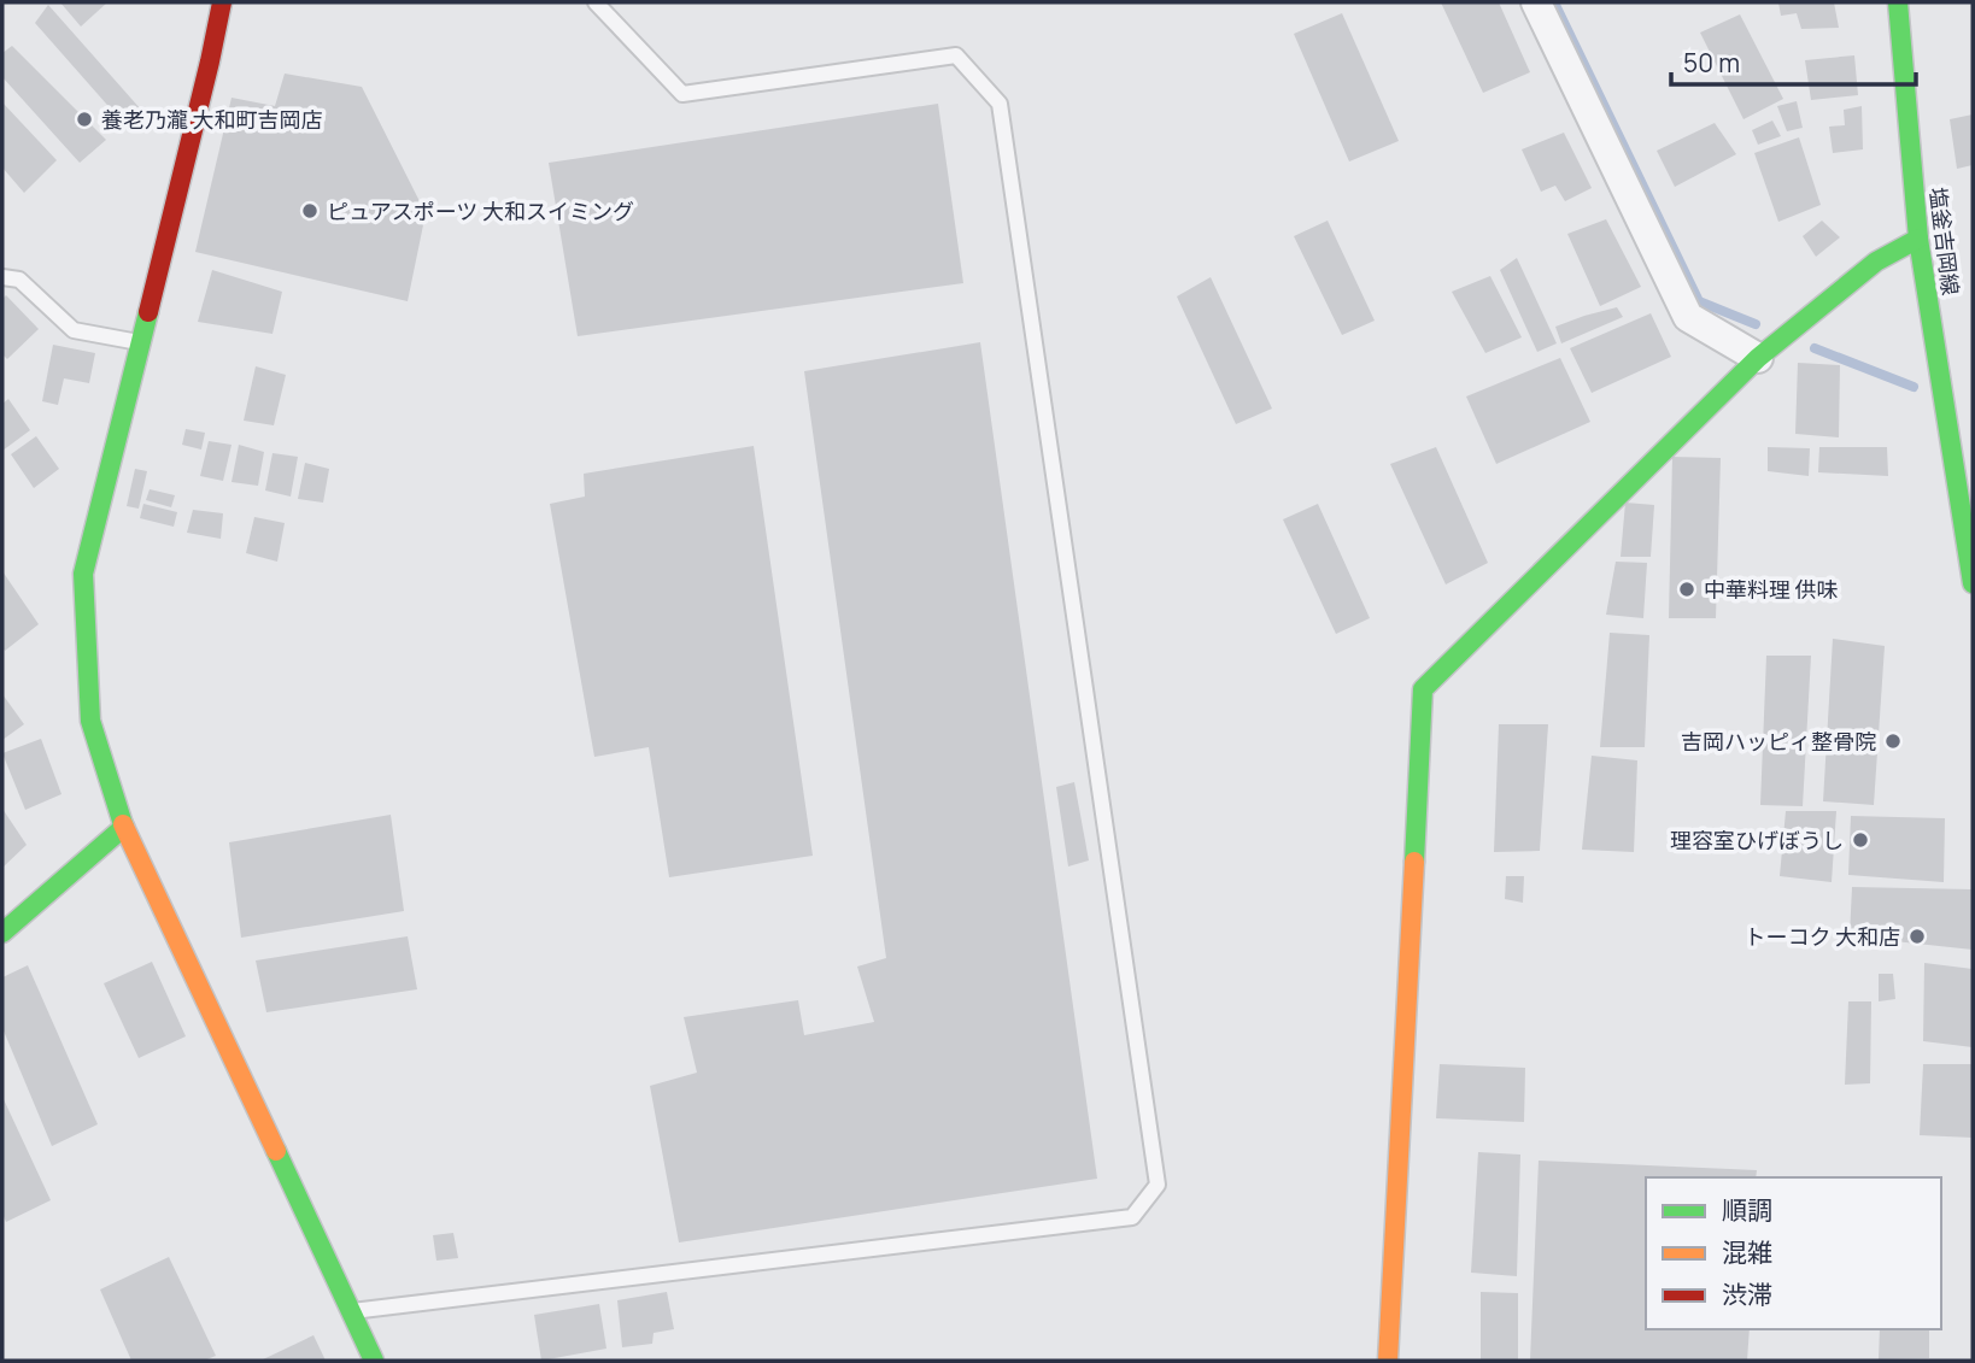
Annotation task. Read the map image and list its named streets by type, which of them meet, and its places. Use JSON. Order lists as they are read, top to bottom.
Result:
{
  "streets": {
    "street": ["塩釜吉岡線"]
  },
  "places": [
    "養老乃瀧 大和町吉岡店",
    "ピュアスポーツ 大和スイミング",
    "中華料理 供味",
    "吉岡ハッピィ整骨院",
    "理容室ひげぼうし",
    "トーコク 大和店"
  ],
  "legend": ["順調", "混雑", "渋滞"],
  "scale_bar": "50 m"
}
